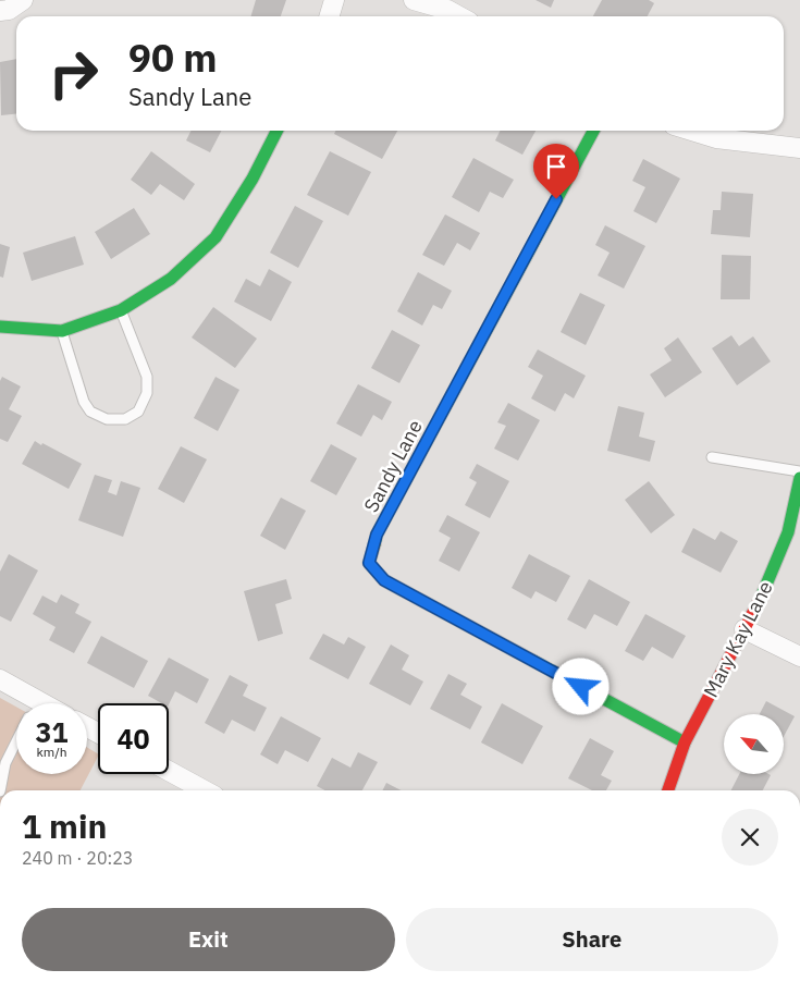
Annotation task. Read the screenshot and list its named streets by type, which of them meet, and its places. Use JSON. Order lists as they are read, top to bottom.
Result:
{
  "streets": {
    "street": ["Sandy Lane", "Mary Kay Lane"]
  },
  "crossings": [
    ["Sandy Lane", "Mary Kay Lane"]
  ],
  "north": "top left",
  "page": {
    "turn": ["90 m", "Sandy Lane"],
    "speed": "31 km/h",
    "limit": "40",
    "heading": ["1 min", "240 m · 20:23"],
    "buttons": ["Exit", "Share"]
  }
}
